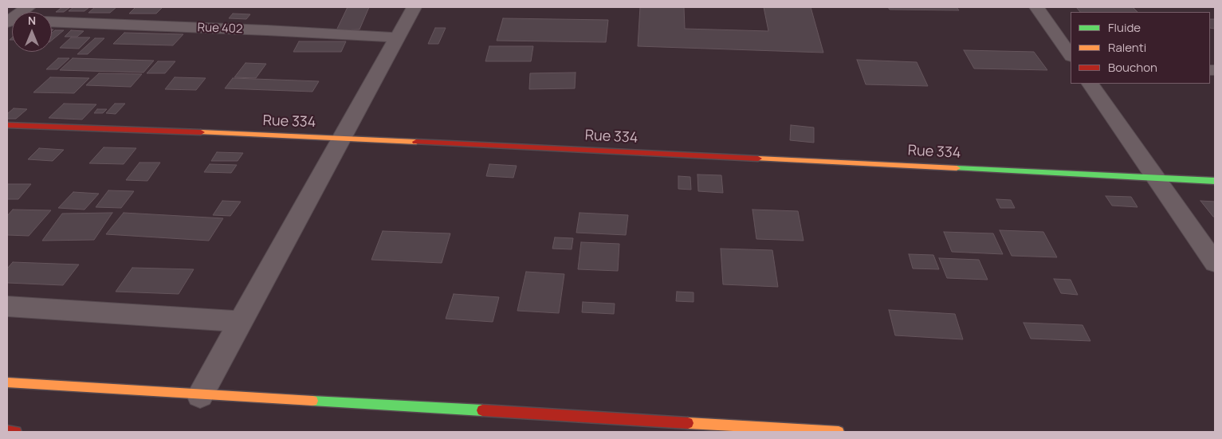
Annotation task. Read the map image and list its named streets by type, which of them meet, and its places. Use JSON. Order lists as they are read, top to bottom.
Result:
{
  "streets": {
    "street": ["Rue 402", "Rue 334"]
  },
  "legend": ["Fluide", "Ralenti", "Bouchon"],
  "north": "top"
}
